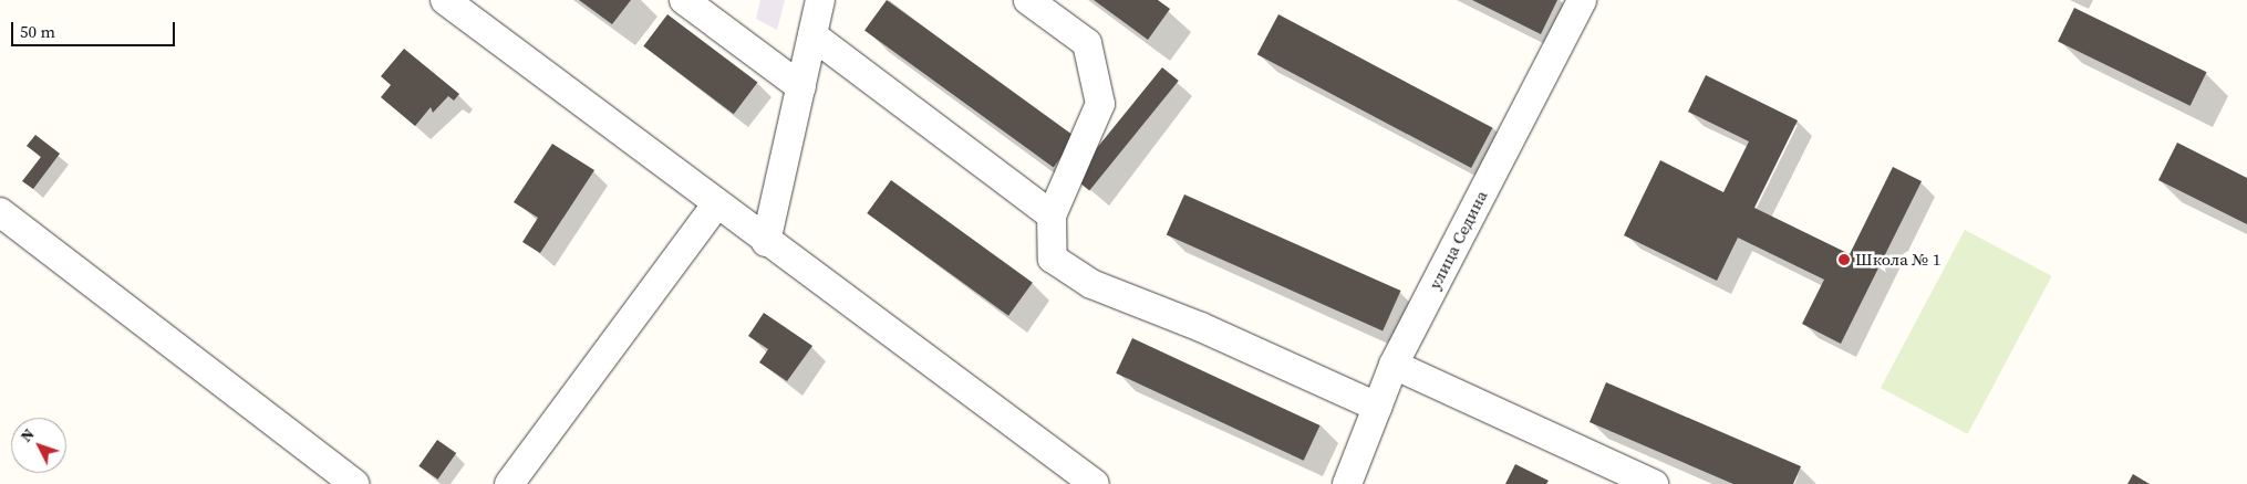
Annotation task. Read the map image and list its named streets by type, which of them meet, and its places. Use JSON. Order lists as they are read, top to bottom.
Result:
{
  "streets": {
    "street": ["улица Седина"]
  },
  "places": ["Школа № 1"],
  "scale_bar": "50 m",
  "north": "top left"
}
